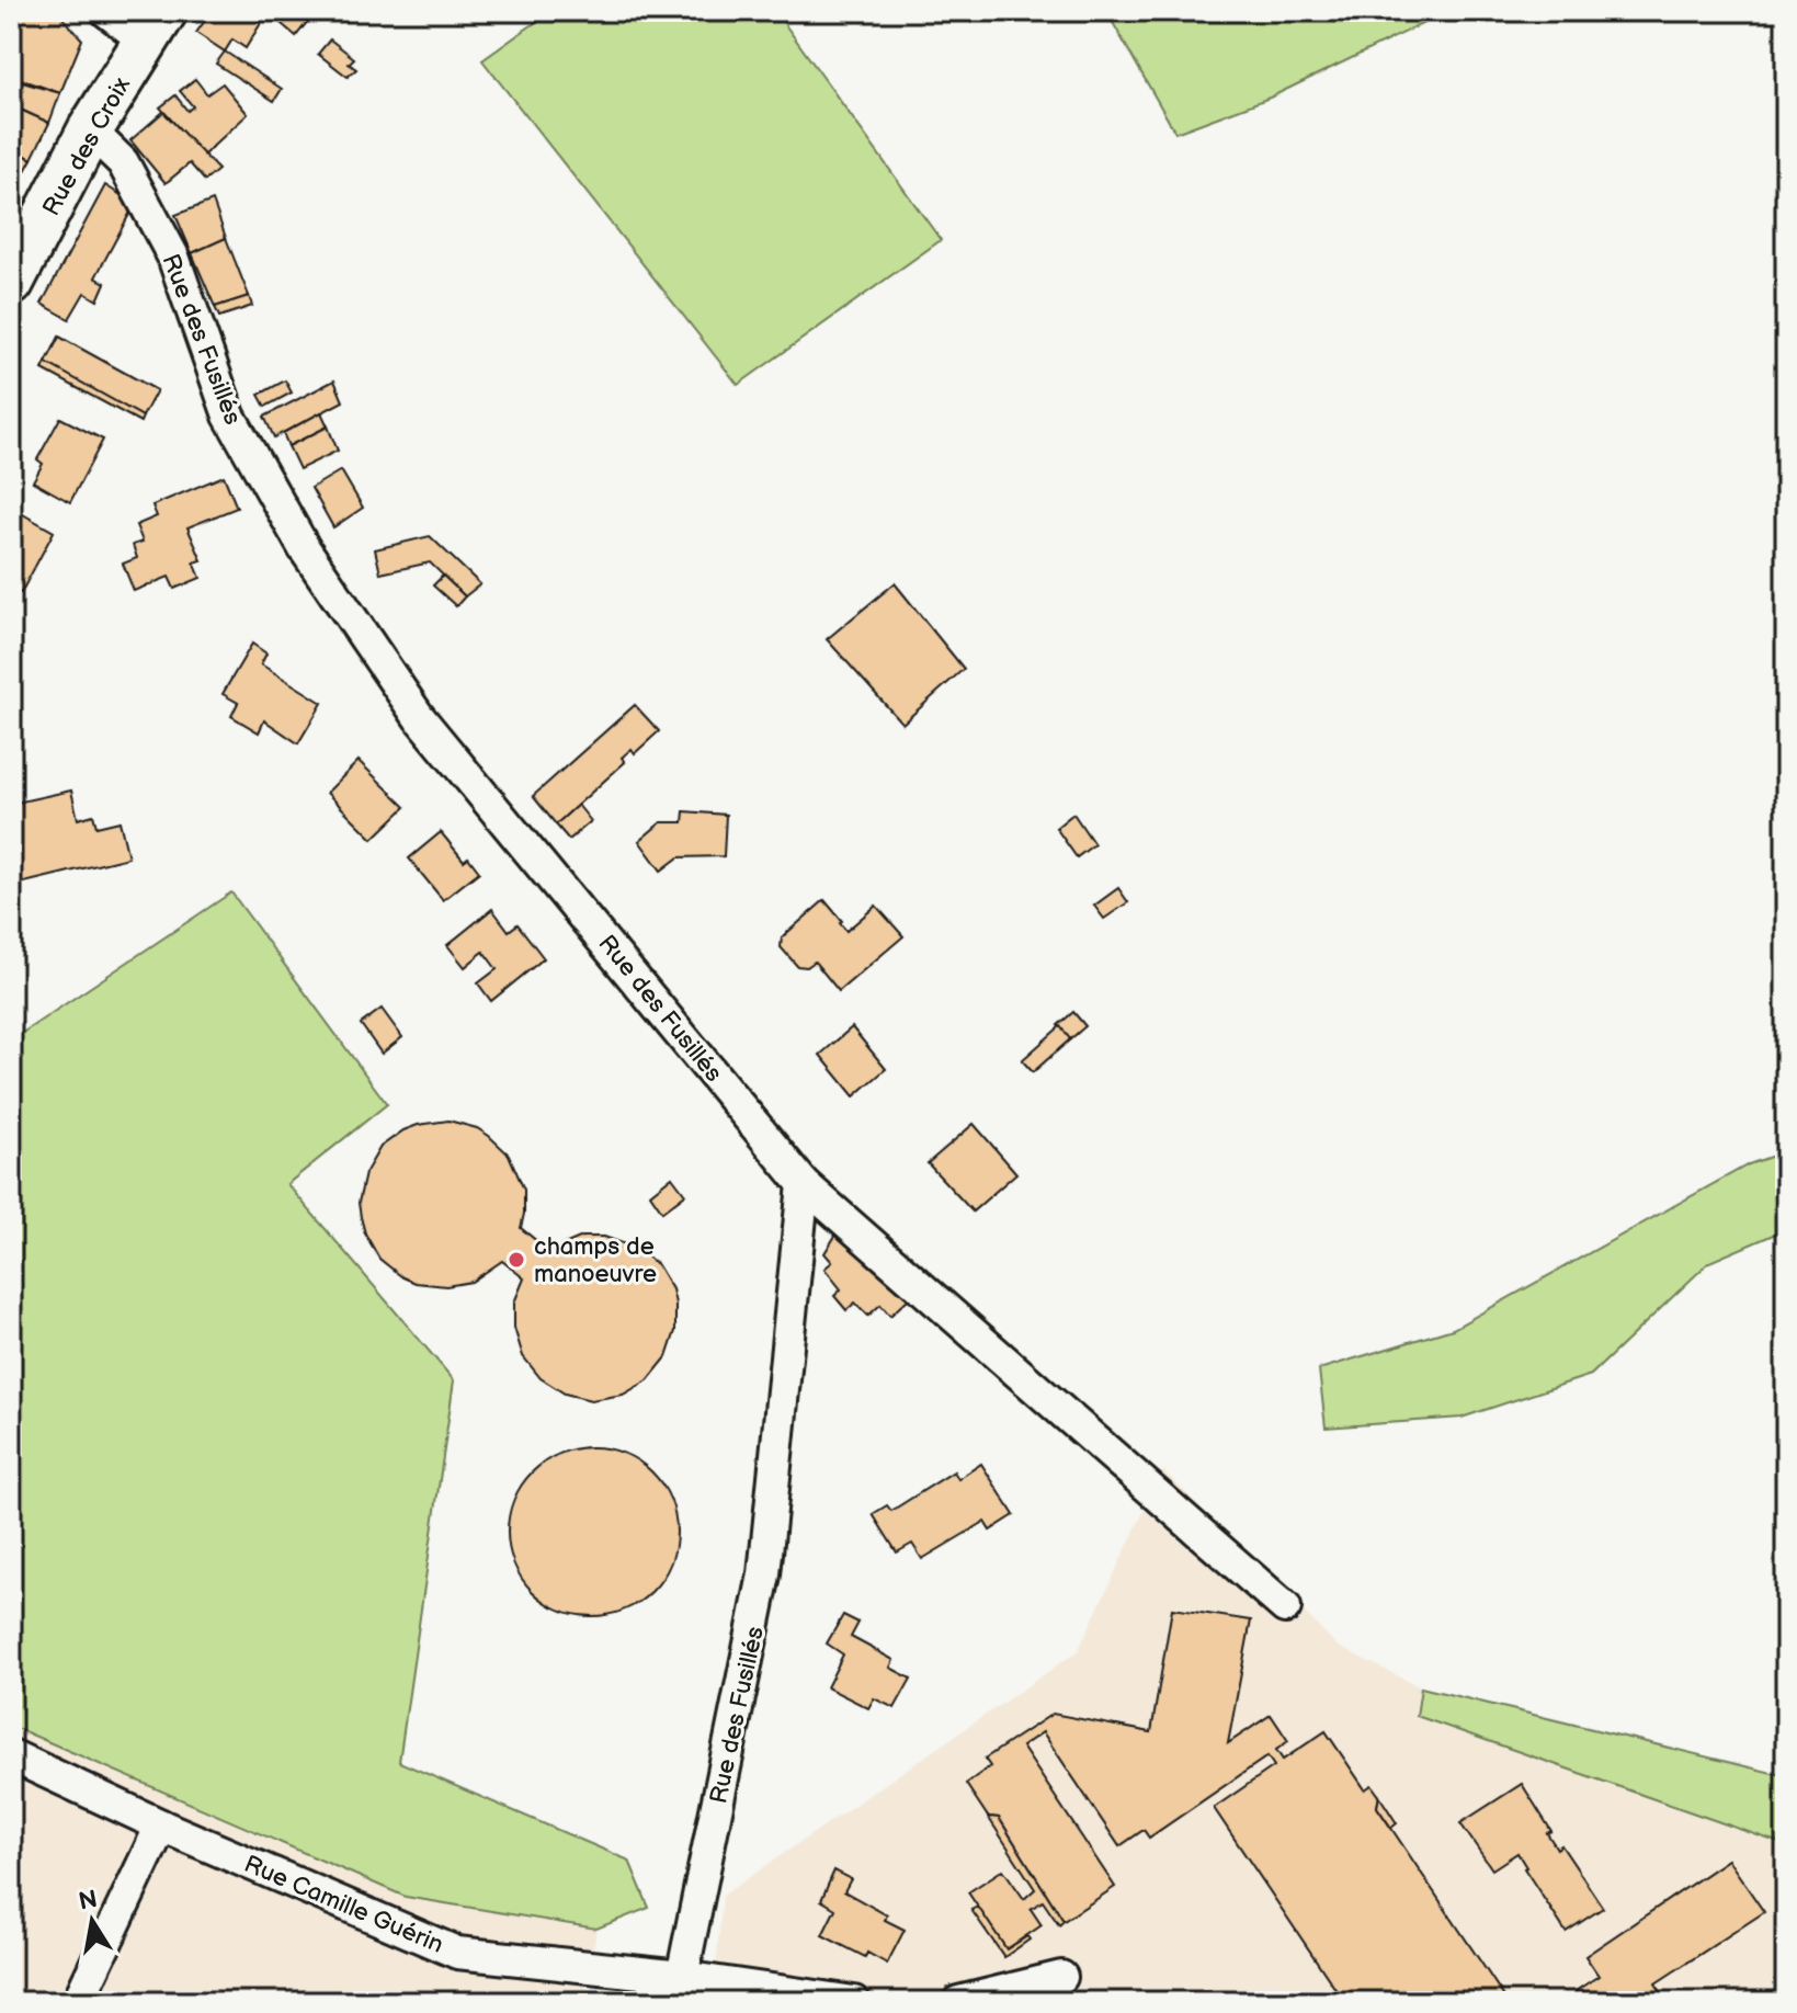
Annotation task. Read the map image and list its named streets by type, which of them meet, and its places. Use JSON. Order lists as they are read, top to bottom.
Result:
{
  "streets": {
    "main road": ["Rue des Croix"],
    "street": ["Rue des Fusillés", "Rue Camille Guérin"]
  },
  "crossings": [
    ["Rue des Croix", "Rue des Fusillés"],
    ["Rue des Fusillés", "Rue Camille Guérin"]
  ],
  "places": ["champs de manoeuvre"],
  "north": "top"
}
